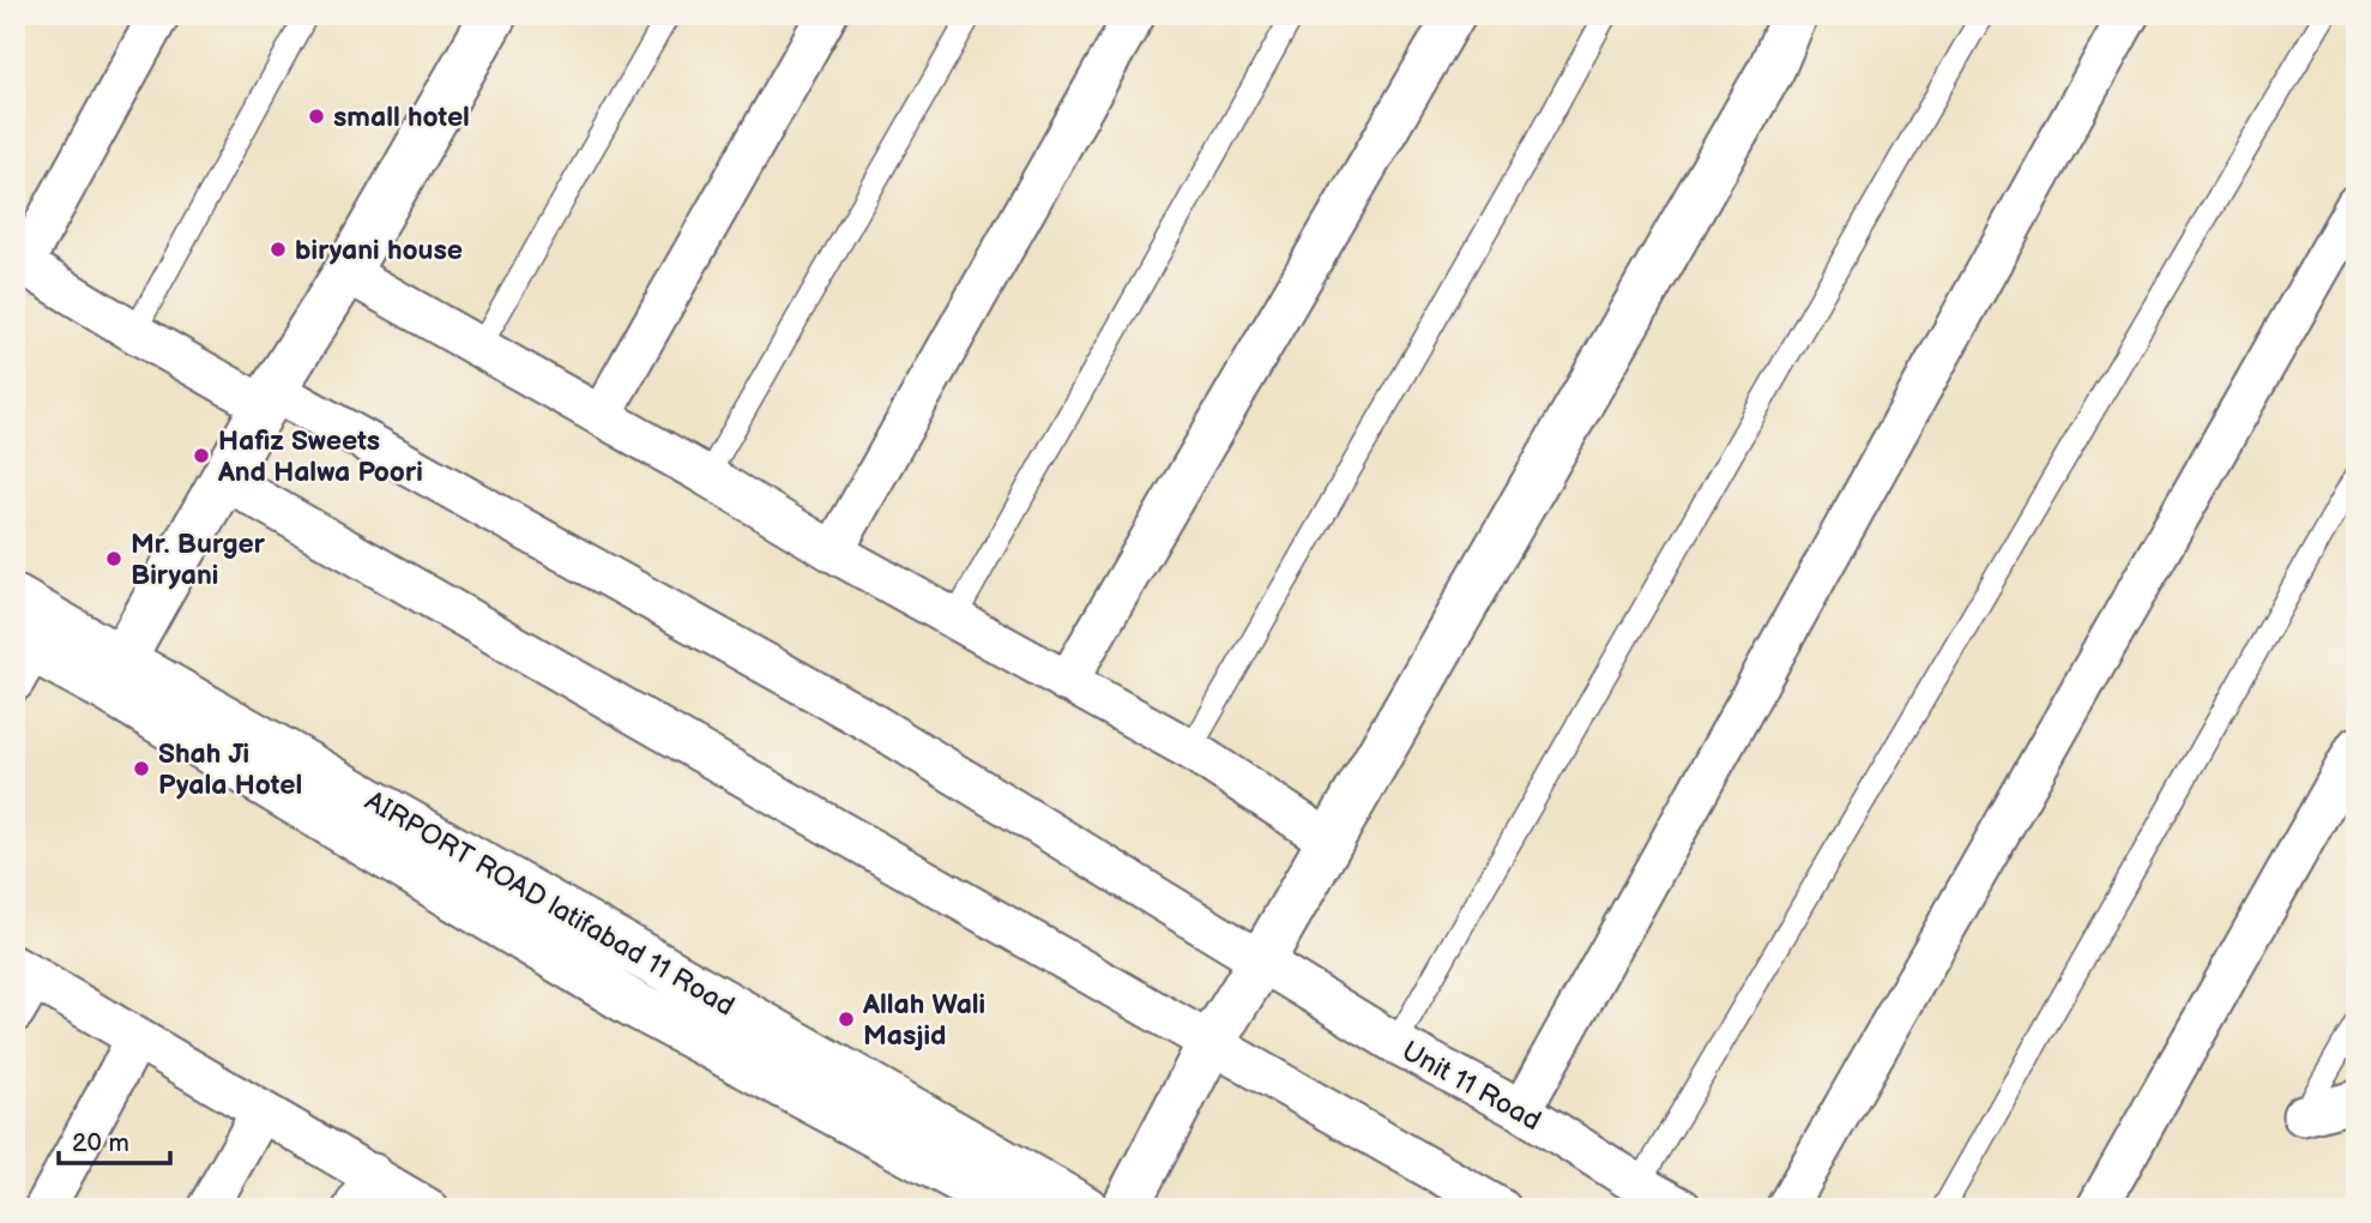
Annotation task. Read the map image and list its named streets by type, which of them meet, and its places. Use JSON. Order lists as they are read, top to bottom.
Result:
{
  "streets": {
    "street": ["AIRPORT ROAD latifabad 11 Road", "Unit 11 Road"]
  },
  "places": [
    "small hotel",
    "biryani house",
    "Hafiz Sweets And Halwa Poori",
    "Mr. Burger Biryani",
    "Shah Ji Pyala Hotel",
    "Allah Wali Masjid"
  ],
  "scale_bar": "20 m"
}
